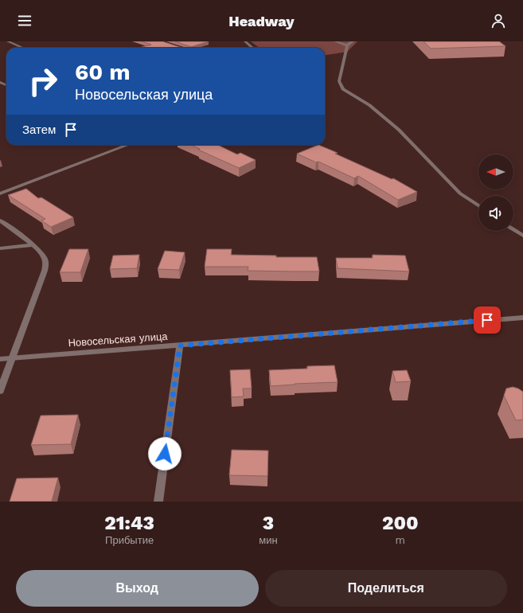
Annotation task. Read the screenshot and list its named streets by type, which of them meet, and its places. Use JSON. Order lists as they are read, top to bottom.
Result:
{
  "streets": {
    "street": ["Новосельская улица"]
  },
  "north": "left",
  "page": {
    "header": "Headway",
    "turn": ["60 m", "Новосельская улица"],
    "then": "Затем",
    "eta": [
      "21:43",
      "Прибытие",
      "3",
      "мин",
      "200",
      "m"
    ],
    "buttons": ["Выход", "Поделиться"]
  }
}
